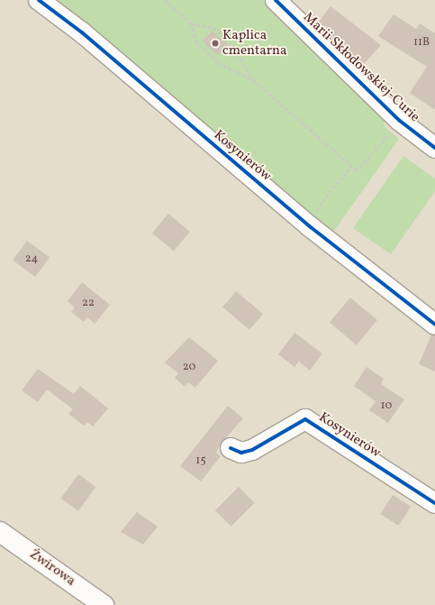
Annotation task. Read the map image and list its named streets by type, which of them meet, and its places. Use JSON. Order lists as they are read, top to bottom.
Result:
{
  "streets": {
    "street": ["Marii Skłodowskiej-Curie", "Kosynierów", "Żwirowa"]
  },
  "places": ["Kaplica cmentarna"],
  "house_numbers": [
    "11B",
    "24",
    "22",
    "20",
    "10",
    "15"
  ]
}
